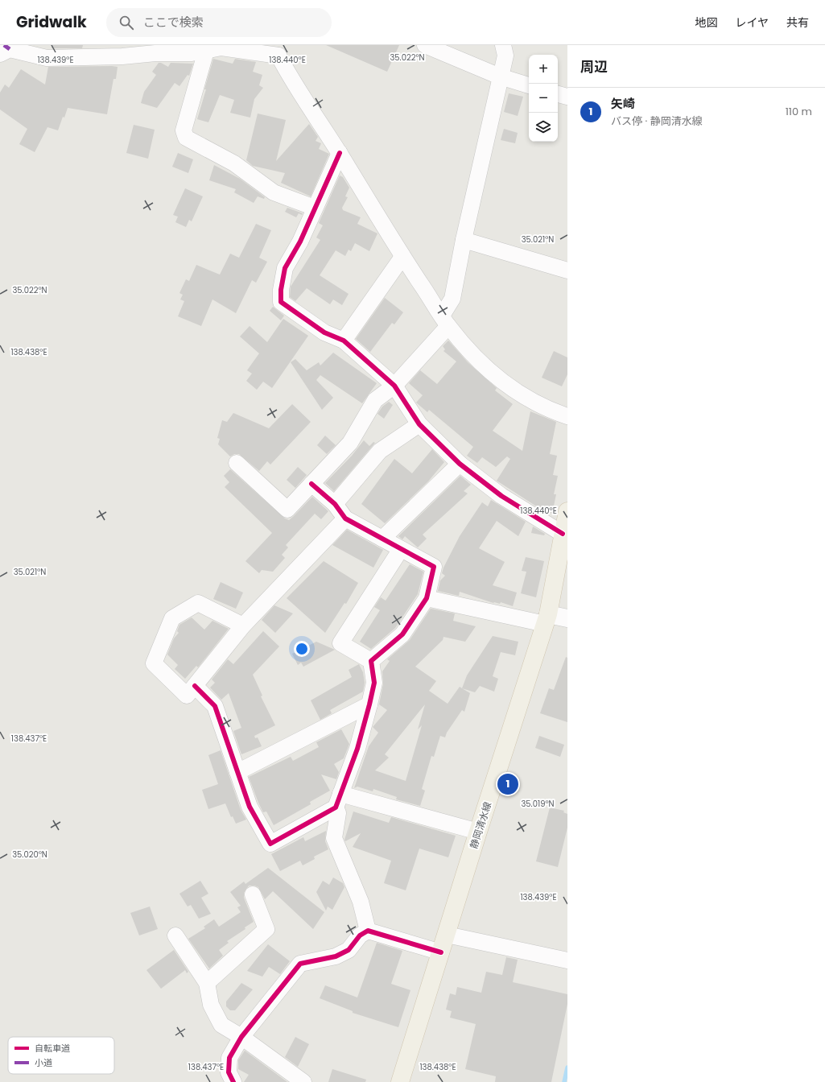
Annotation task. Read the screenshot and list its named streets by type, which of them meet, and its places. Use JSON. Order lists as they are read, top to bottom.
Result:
{
  "streets": {
    "main road": ["静岡清水線"]
  },
  "legend": ["自転車道", "小道"],
  "page": {
    "header": "Gridwalk",
    "search": "ここで検索",
    "nav": ["地図", "レイヤ", "共有"],
    "heading": "周辺",
    "map_buttons": ["+", "−"],
    "list": [
      {
        "mark": "1",
        "name": "矢崎",
        "note": "バス停 · 静岡清水線",
        "value": "110 m"
      }
    ],
    "pins": "1"
  },
  "coordinates": [
    "35.022°N",
    "138.439°E",
    "138.440°E",
    "35.021°N",
    "138.438°E",
    "138.437°E",
    "35.019°N",
    "35.020°N"
  ]
}
